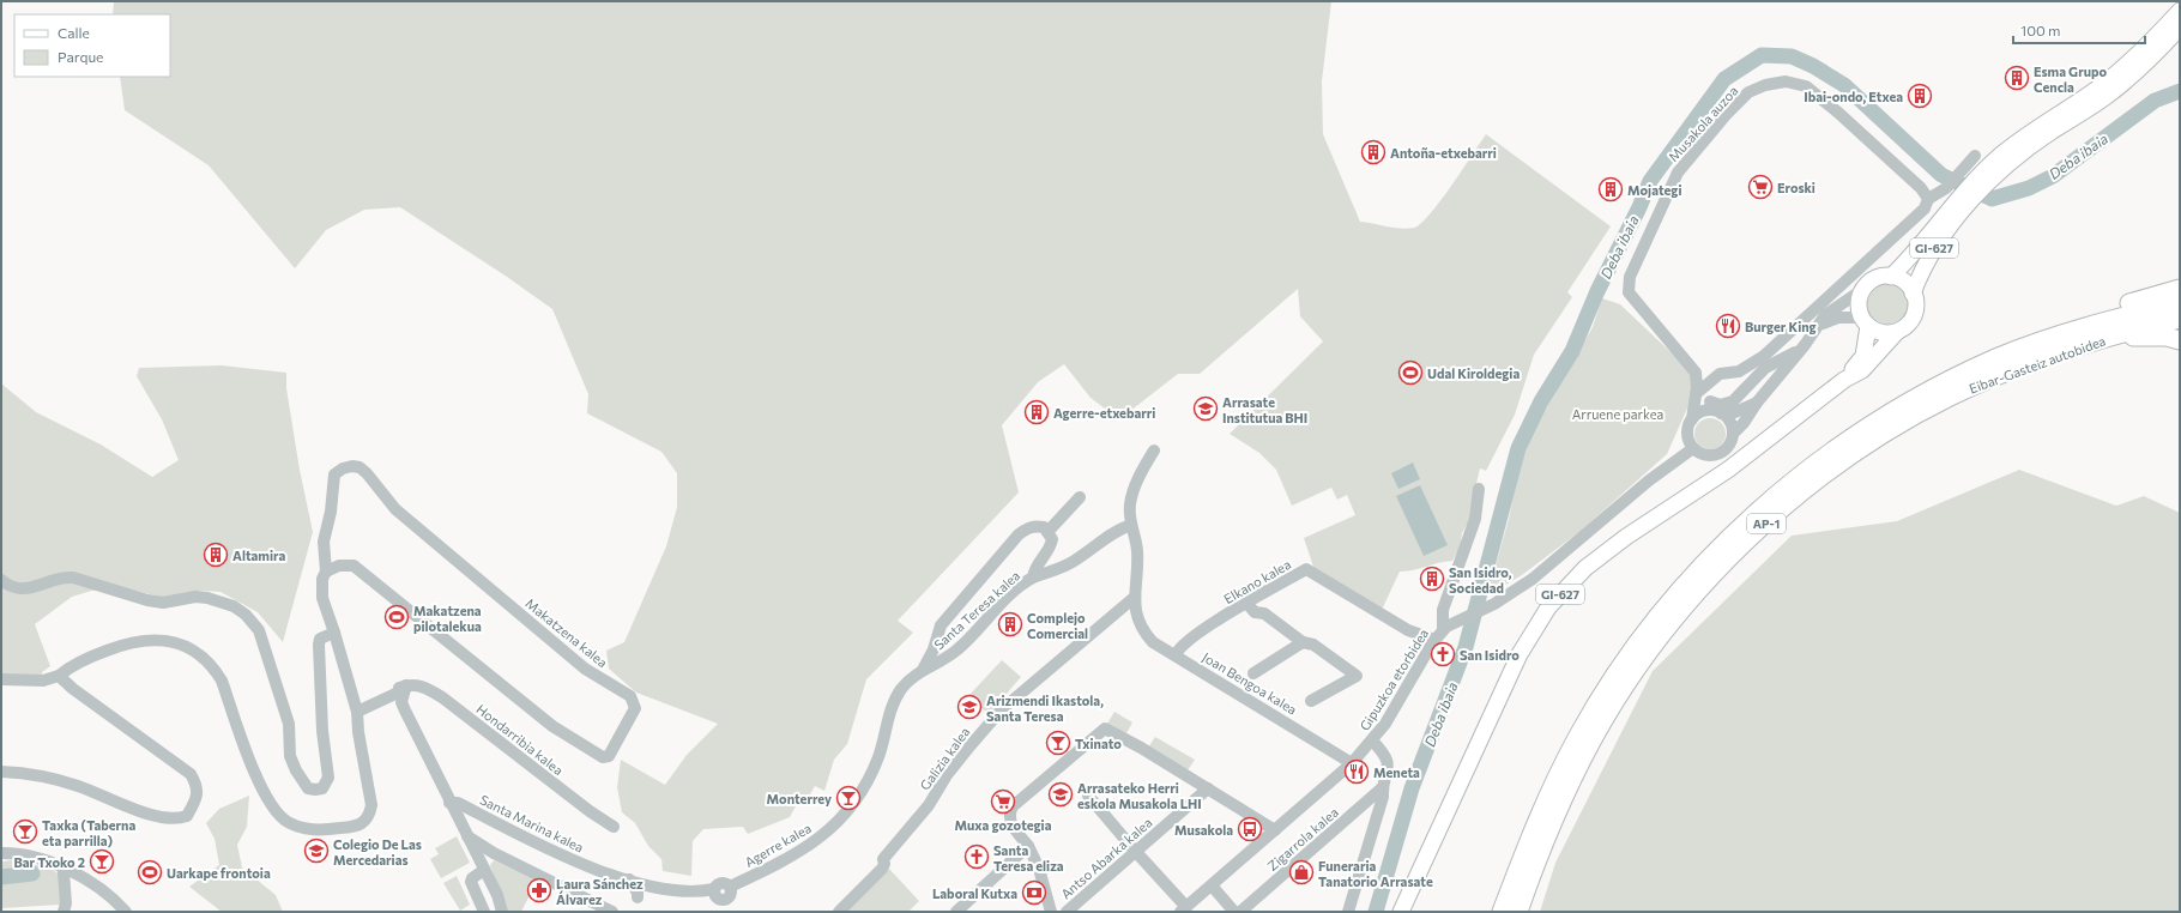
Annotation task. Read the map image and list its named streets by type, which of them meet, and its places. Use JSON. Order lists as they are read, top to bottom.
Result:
{
  "streets": {
    "highway": ["Eibar-Gasteiz autobidea", "AP-1"],
    "main road": ["GI-627"],
    "street": [
      "Musakola auzoa",
      "Elkano kalea",
      "Santa Teresa kalea",
      "Makatzena kalea",
      "Gipuzkoa etorbidea",
      "Joan Bengoa kalea",
      "Hondarribia kalea",
      "Galizia kalea",
      "Santa Marina kalea",
      "Zigarrola kalea",
      "Agerre kalea",
      "Antso Abarka kalea"
    ]
  },
  "crossings": [
    ["Musakola auzoa", "Gipuzkoa etorbidea"],
    ["Elkano kalea", "Gipuzkoa etorbidea"],
    ["Elkano kalea", "Joan Bengoa kalea"],
    ["Santa Teresa kalea", "Joan Bengoa kalea"],
    ["Santa Teresa kalea", "Agerre kalea"],
    ["Gipuzkoa etorbidea", "Joan Bengoa kalea"],
    ["Joan Bengoa kalea", "Galizia kalea"],
    ["Santa Marina kalea", "Agerre kalea"]
  ],
  "water": ["Deba ibaia"],
  "parks": ["Arruene parkea"],
  "places": {
    "building": [
      "Esma Grupo Cencla",
      "Ibai-ondo, Etxea",
      "Antoña-etxebarri",
      "Mojategi",
      "Agerre-etxebarri",
      "Altamira",
      "San Isidro, Sociedad",
      "Complejo Comercial"
    ],
    "supermarket": ["Eroski", "Muxa gozotegia"],
    "restaurant": ["Burger King", "Meneta"],
    "sports": ["Udal Kiroldegia", "Makatzena pilotalekua", "Uarkape frontoia"],
    "school or university": [
      "Arrasate Institutua BHI",
      "Arizmendi Ikastola, Santa Teresa",
      "Arrasateko Herri eskola Musakola LHI",
      "Colegio De Las Mercedarias"
    ],
    "church": ["San Isidro", "Santa Teresa eliza"],
    "bar": [
      "Txinato",
      "Monterrey",
      "Taxka (Taberna eta parrilla)",
      "Bar Txoko 2"
    ],
    "bus stop": ["Musakola"],
    "shop": ["Funeraria Tanatorio Arrasate"],
    "pharmacy": ["Laura Sánchez Álvarez"],
    "bank": ["Laboral Kutxa"]
  },
  "legend": ["Calle", "Parque"],
  "scale_bar": "100 m"
}
